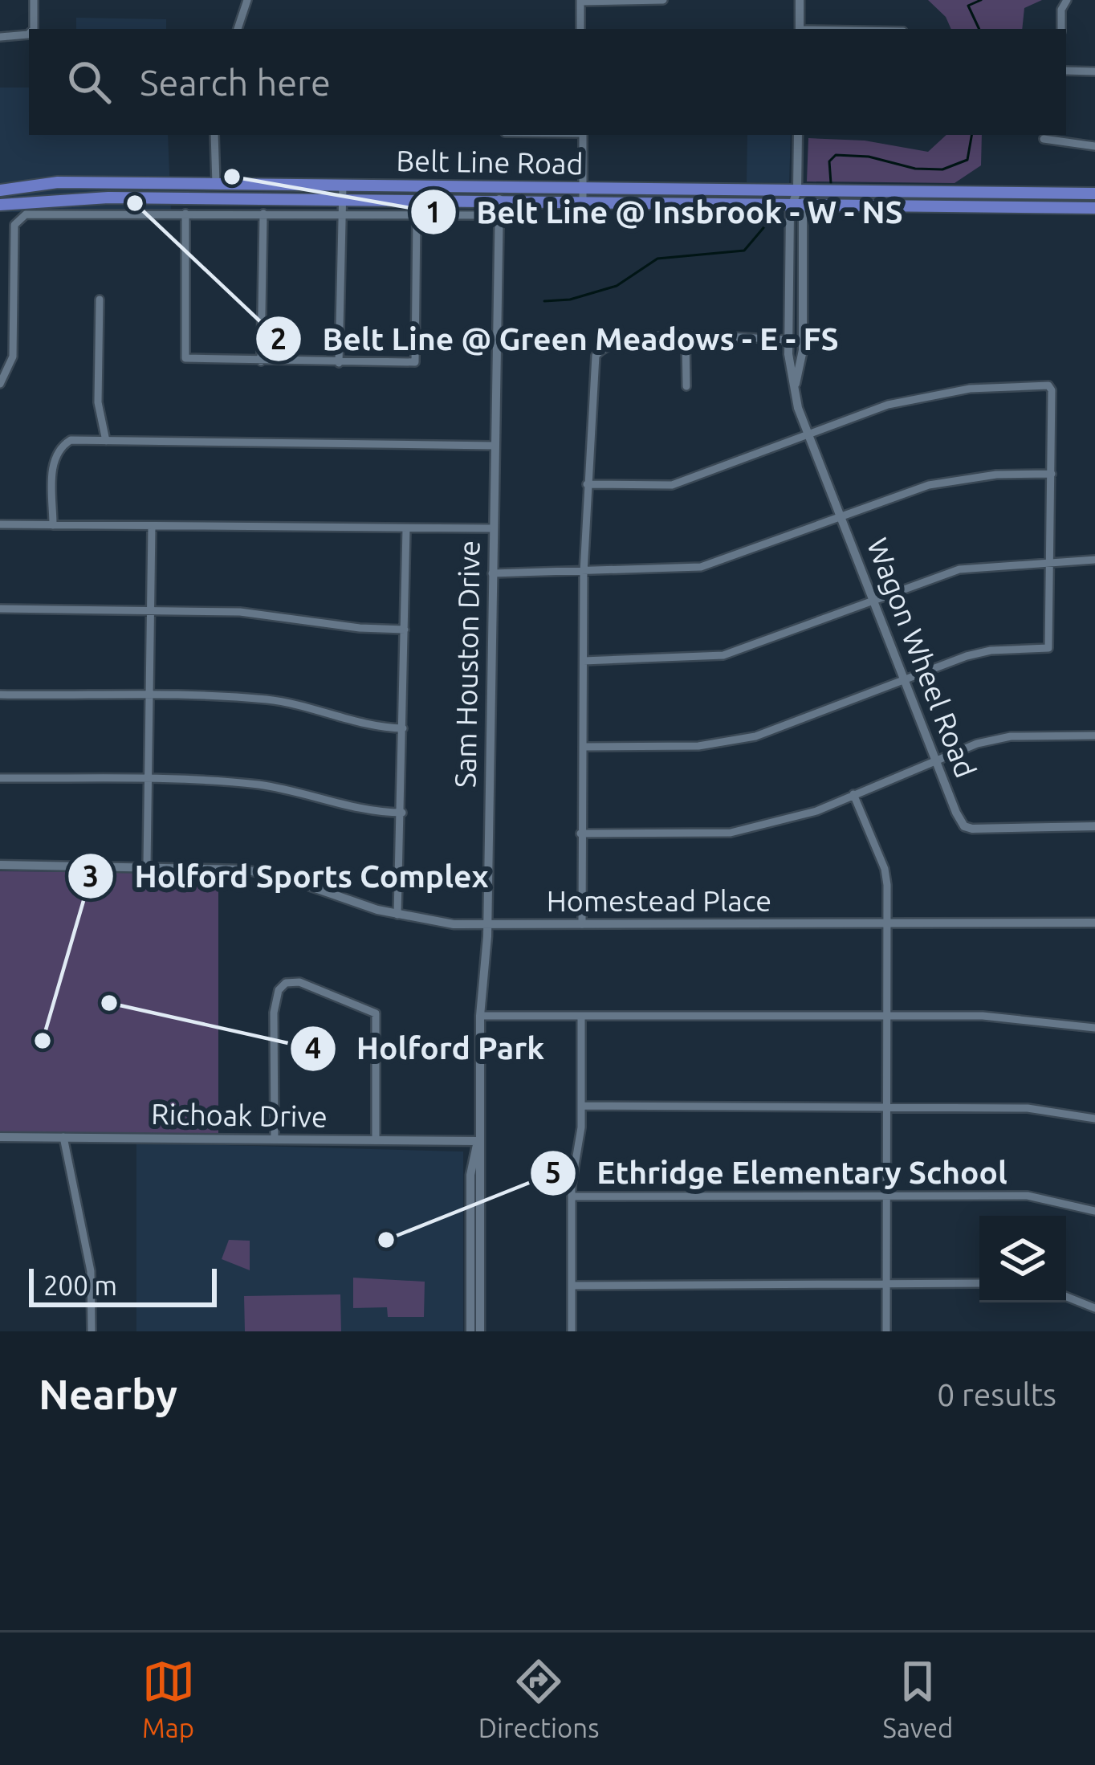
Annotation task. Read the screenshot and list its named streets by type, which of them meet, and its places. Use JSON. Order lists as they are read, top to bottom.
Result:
{
  "streets": {
    "main road": ["Belt Line Road"],
    "street": [
      "Wagon Wheel Road",
      "Sam Houston Drive",
      "Homestead Place",
      "Richoak Drive"
    ]
  },
  "crossings": [
    ["Belt Line Road", "Wagon Wheel Road"],
    ["Belt Line Road", "Sam Houston Drive"],
    ["Sam Houston Drive", "Homestead Place"],
    ["Sam Houston Drive", "Richoak Drive"]
  ],
  "places": [
    "Belt Line @ Insbrook - W - NS",
    "Belt Line @ Green Meadows - E - FS",
    "Holford Park",
    "Holford Sports Complex",
    "Ethridge Elementary School"
  ],
  "scale_bar": "200 m",
  "page": {
    "search": "Search here",
    "scale": "200 m",
    "heading": ["Nearby", "0 results"],
    "nav": ["Map", "Directions", "Saved"]
  }
}
